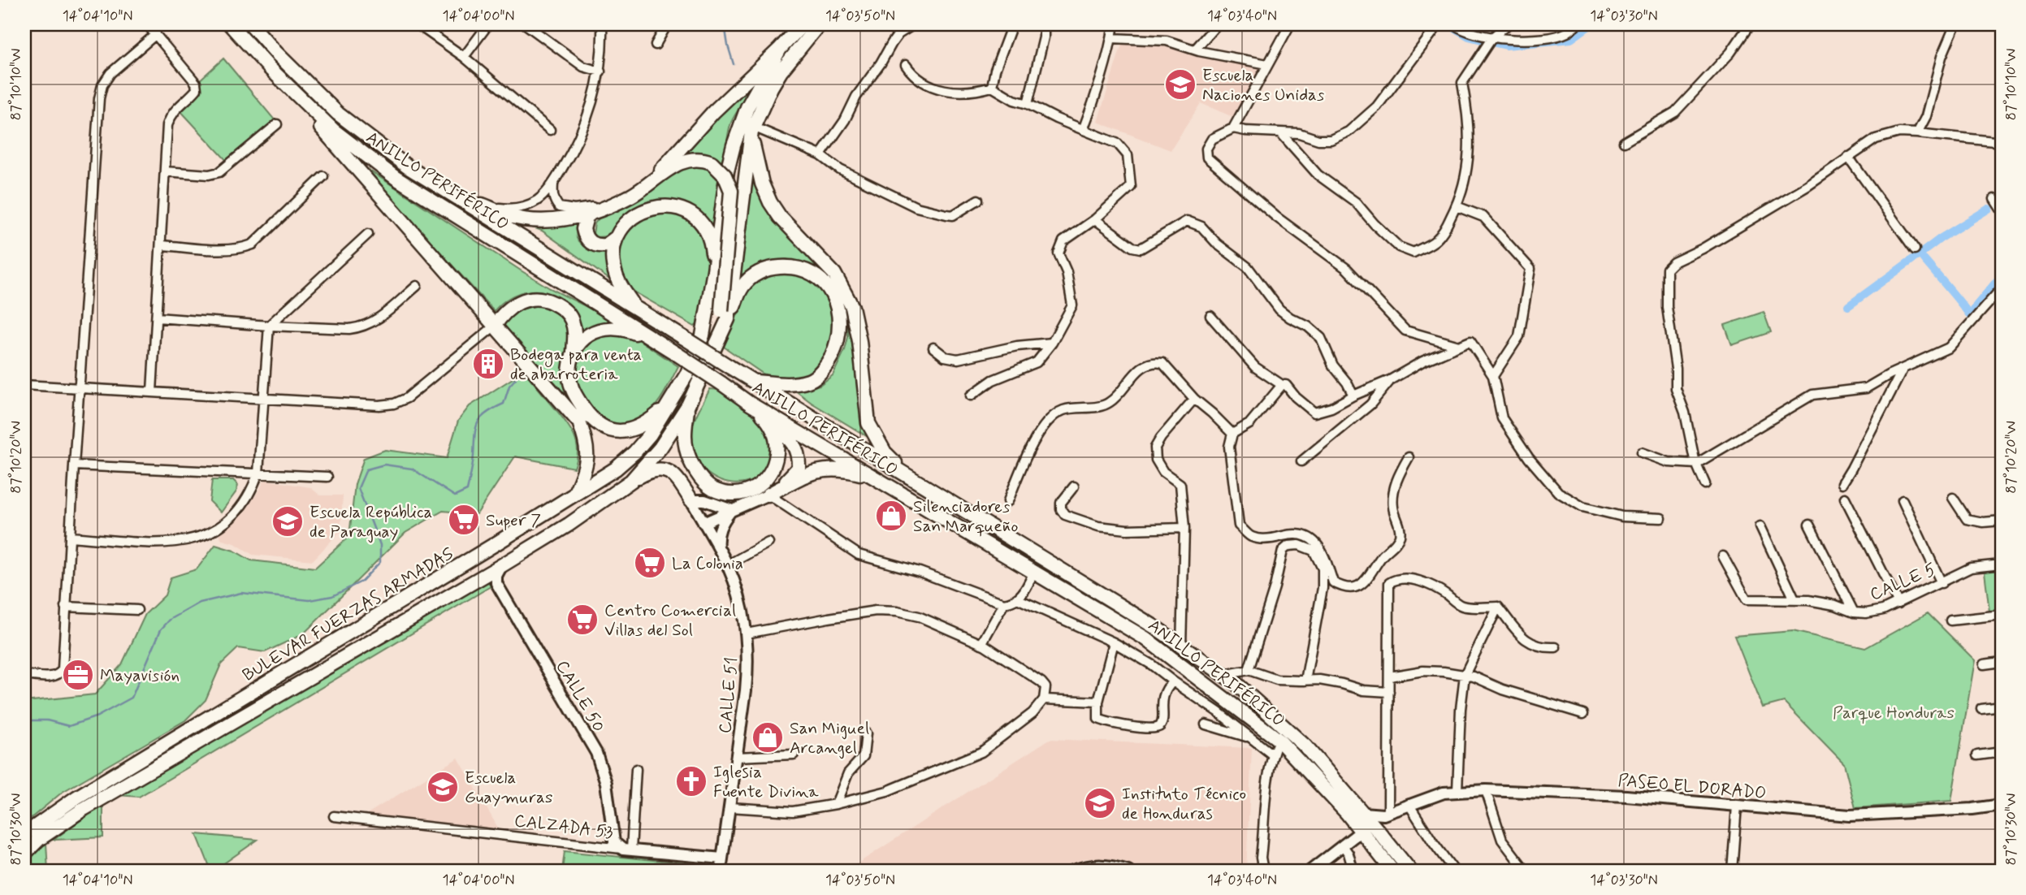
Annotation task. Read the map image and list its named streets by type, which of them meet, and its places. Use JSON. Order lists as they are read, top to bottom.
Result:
{
  "streets": {
    "highway": ["ANILLO PERIFÉRICO", "BULEVAR FUERZAS ARMADAS"],
    "street": [
      "CALLE 5",
      "CALLE 51",
      "CALLE 50",
      "PASEO EL DORADO",
      "CALZADA 53"
    ]
  },
  "crossings": [
    ["ANILLO PERIFÉRICO", "PASEO EL DORADO"],
    ["BULEVAR FUERZAS ARMADAS", "CALLE 50"],
    ["CALLE 51", "CALZADA 53"],
    ["CALLE 50", "CALZADA 53"]
  ],
  "parks": ["Parque Honduras"],
  "places": {
    "school or university": [
      "Escuela Naciones Unidas",
      "Escuela República de Paraguay",
      "Escuela Guaymuras",
      "Instituto Técnico de Honduras"
    ],
    "building": ["Bodega para venta de abarroteria"],
    "shop": ["Silenciadores San Marqueño", "San Miguel Arcangel"],
    "supermarket": ["Super 7", "La Colonia", "Centro Comercial Villas del Sol"],
    "office": ["Mayavisión"],
    "church": ["Iglesia Fuente Divina"]
  },
  "coordinates": [
    "14°04'10\"N",
    "14°04'00\"N",
    "14°03'50\"N",
    "14°03'40\"N",
    "14°03'30\"N",
    "87°10'10\"W",
    "87°10'20\"W",
    "87°10'30\"W"
  ]
}
